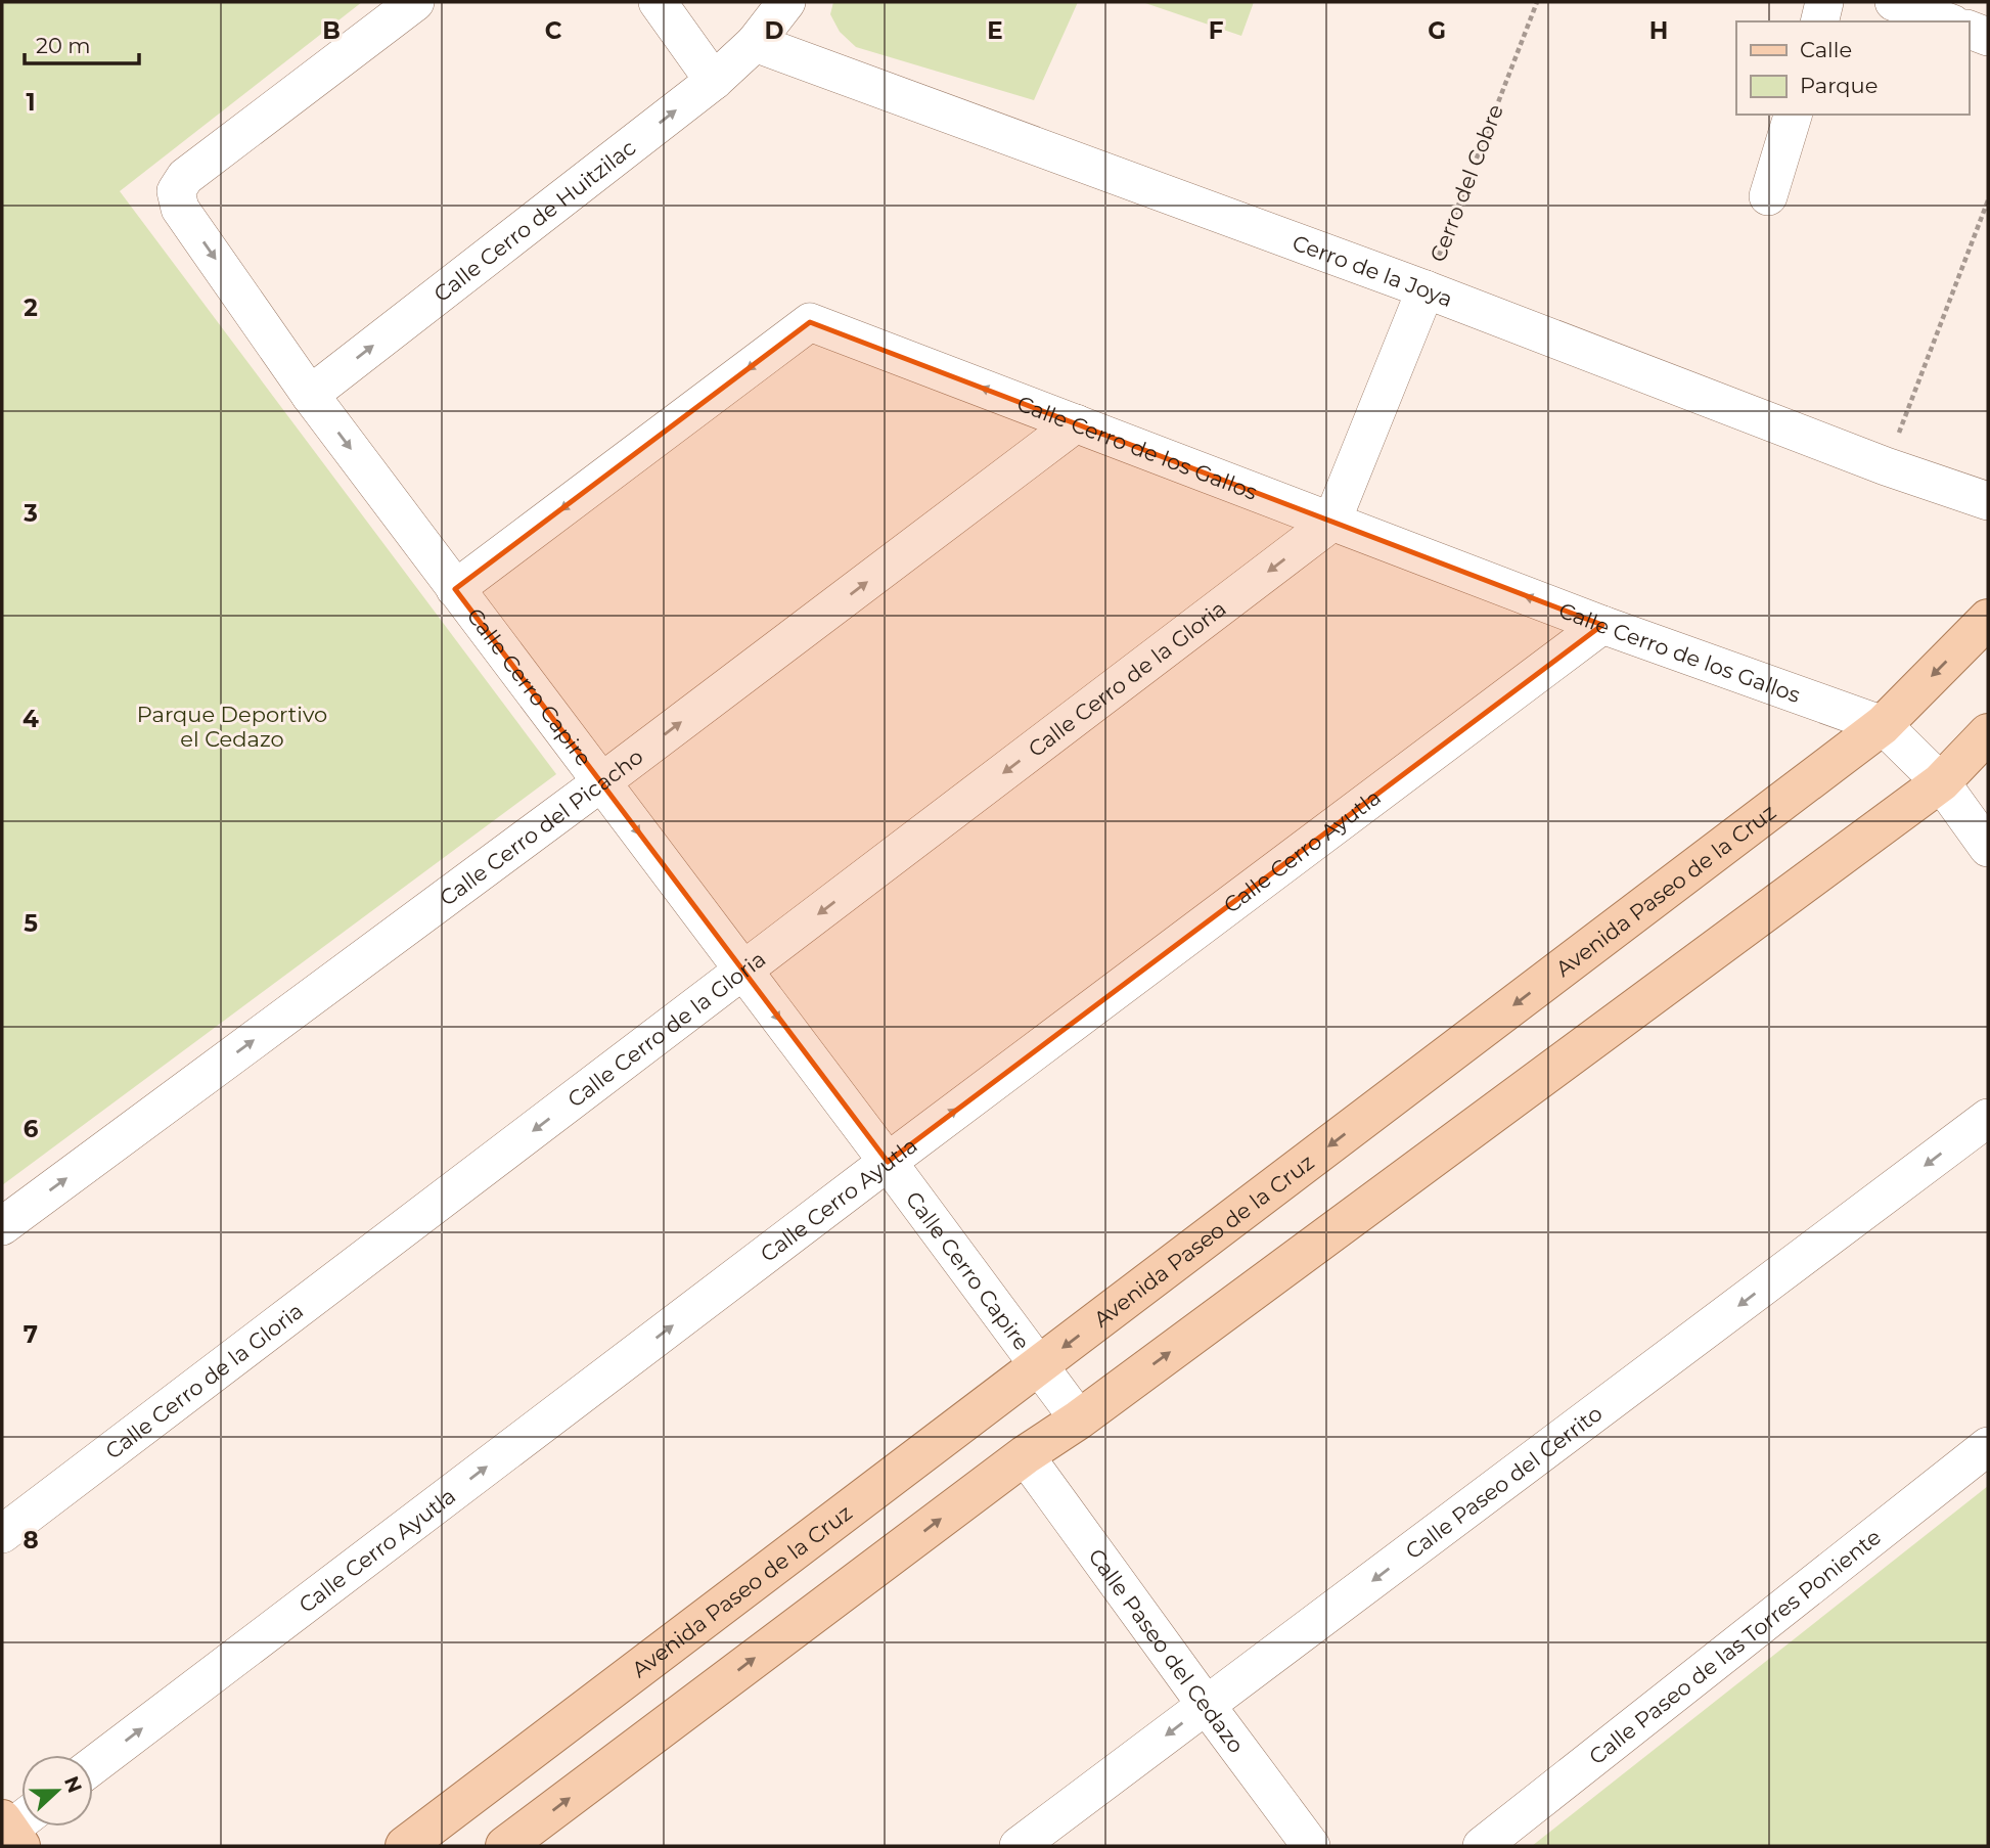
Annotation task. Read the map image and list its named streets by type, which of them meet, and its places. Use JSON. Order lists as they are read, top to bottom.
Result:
{
  "streets": {
    "main road": ["Avenida Paseo de la Cruz"],
    "street": [
      "Cerro del Cobre",
      "Calle Cerro de Huitzilac",
      "Cerro de la Joya",
      "Calle Cerro de los Gallos",
      "Calle Cerro de la Gloria",
      "Calle Cerro Capire",
      "Calle Cerro del Picacho",
      "Calle Cerro Ayutla",
      "Calle Paseo del Cerrito",
      "Calle Paseo de las Torres Poniente",
      "Calle Paseo del Cedazo"
    ]
  },
  "crossings": [
    ["Cerro del Cobre", "Cerro de la Joya"],
    ["Cerro del Cobre", "Calle Cerro de los Gallos"],
    ["Cerro del Cobre", "Calle Cerro de la Gloria"],
    ["Calle Cerro de Huitzilac", "Cerro de la Joya"],
    ["Calle Cerro de Huitzilac", "Calle Cerro Capire"],
    ["Calle Cerro de los Gallos", "Calle Cerro de la Gloria"],
    ["Calle Cerro de los Gallos", "Calle Cerro Capire"],
    ["Calle Cerro de los Gallos", "Calle Cerro del Picacho"],
    ["Calle Cerro de los Gallos", "Calle Cerro Ayutla"],
    ["Calle Cerro de los Gallos", "Avenida Paseo de la Cruz"],
    ["Calle Cerro de la Gloria", "Calle Cerro Capire"],
    ["Calle Cerro Capire", "Calle Cerro del Picacho"],
    ["Calle Cerro Capire", "Calle Cerro Ayutla"],
    ["Calle Cerro Capire", "Avenida Paseo de la Cruz"],
    ["Calle Paseo del Cerrito", "Calle Paseo del Cedazo"]
  ],
  "one_way": [
    "Calle Cerro de Huitzilac",
    "Calle Cerro de los Gallos",
    "Calle Cerro de la Gloria",
    "Calle Cerro Capire",
    "Calle Cerro del Picacho",
    "Calle Cerro Ayutla",
    "Calle Paseo del Cerrito"
  ],
  "parks": ["Parque Deportivo el Cedazo"],
  "legend": ["Calle", "Parque"],
  "scale_bar": "20 m",
  "north": "right",
  "grid": {
    "columns": [
      "B",
      "C",
      "D",
      "E",
      "F",
      "G",
      "H"
    ],
    "rows": [
      "1",
      "2",
      "3",
      "4",
      "5",
      "6",
      "7",
      "8"
    ]
  }
}
